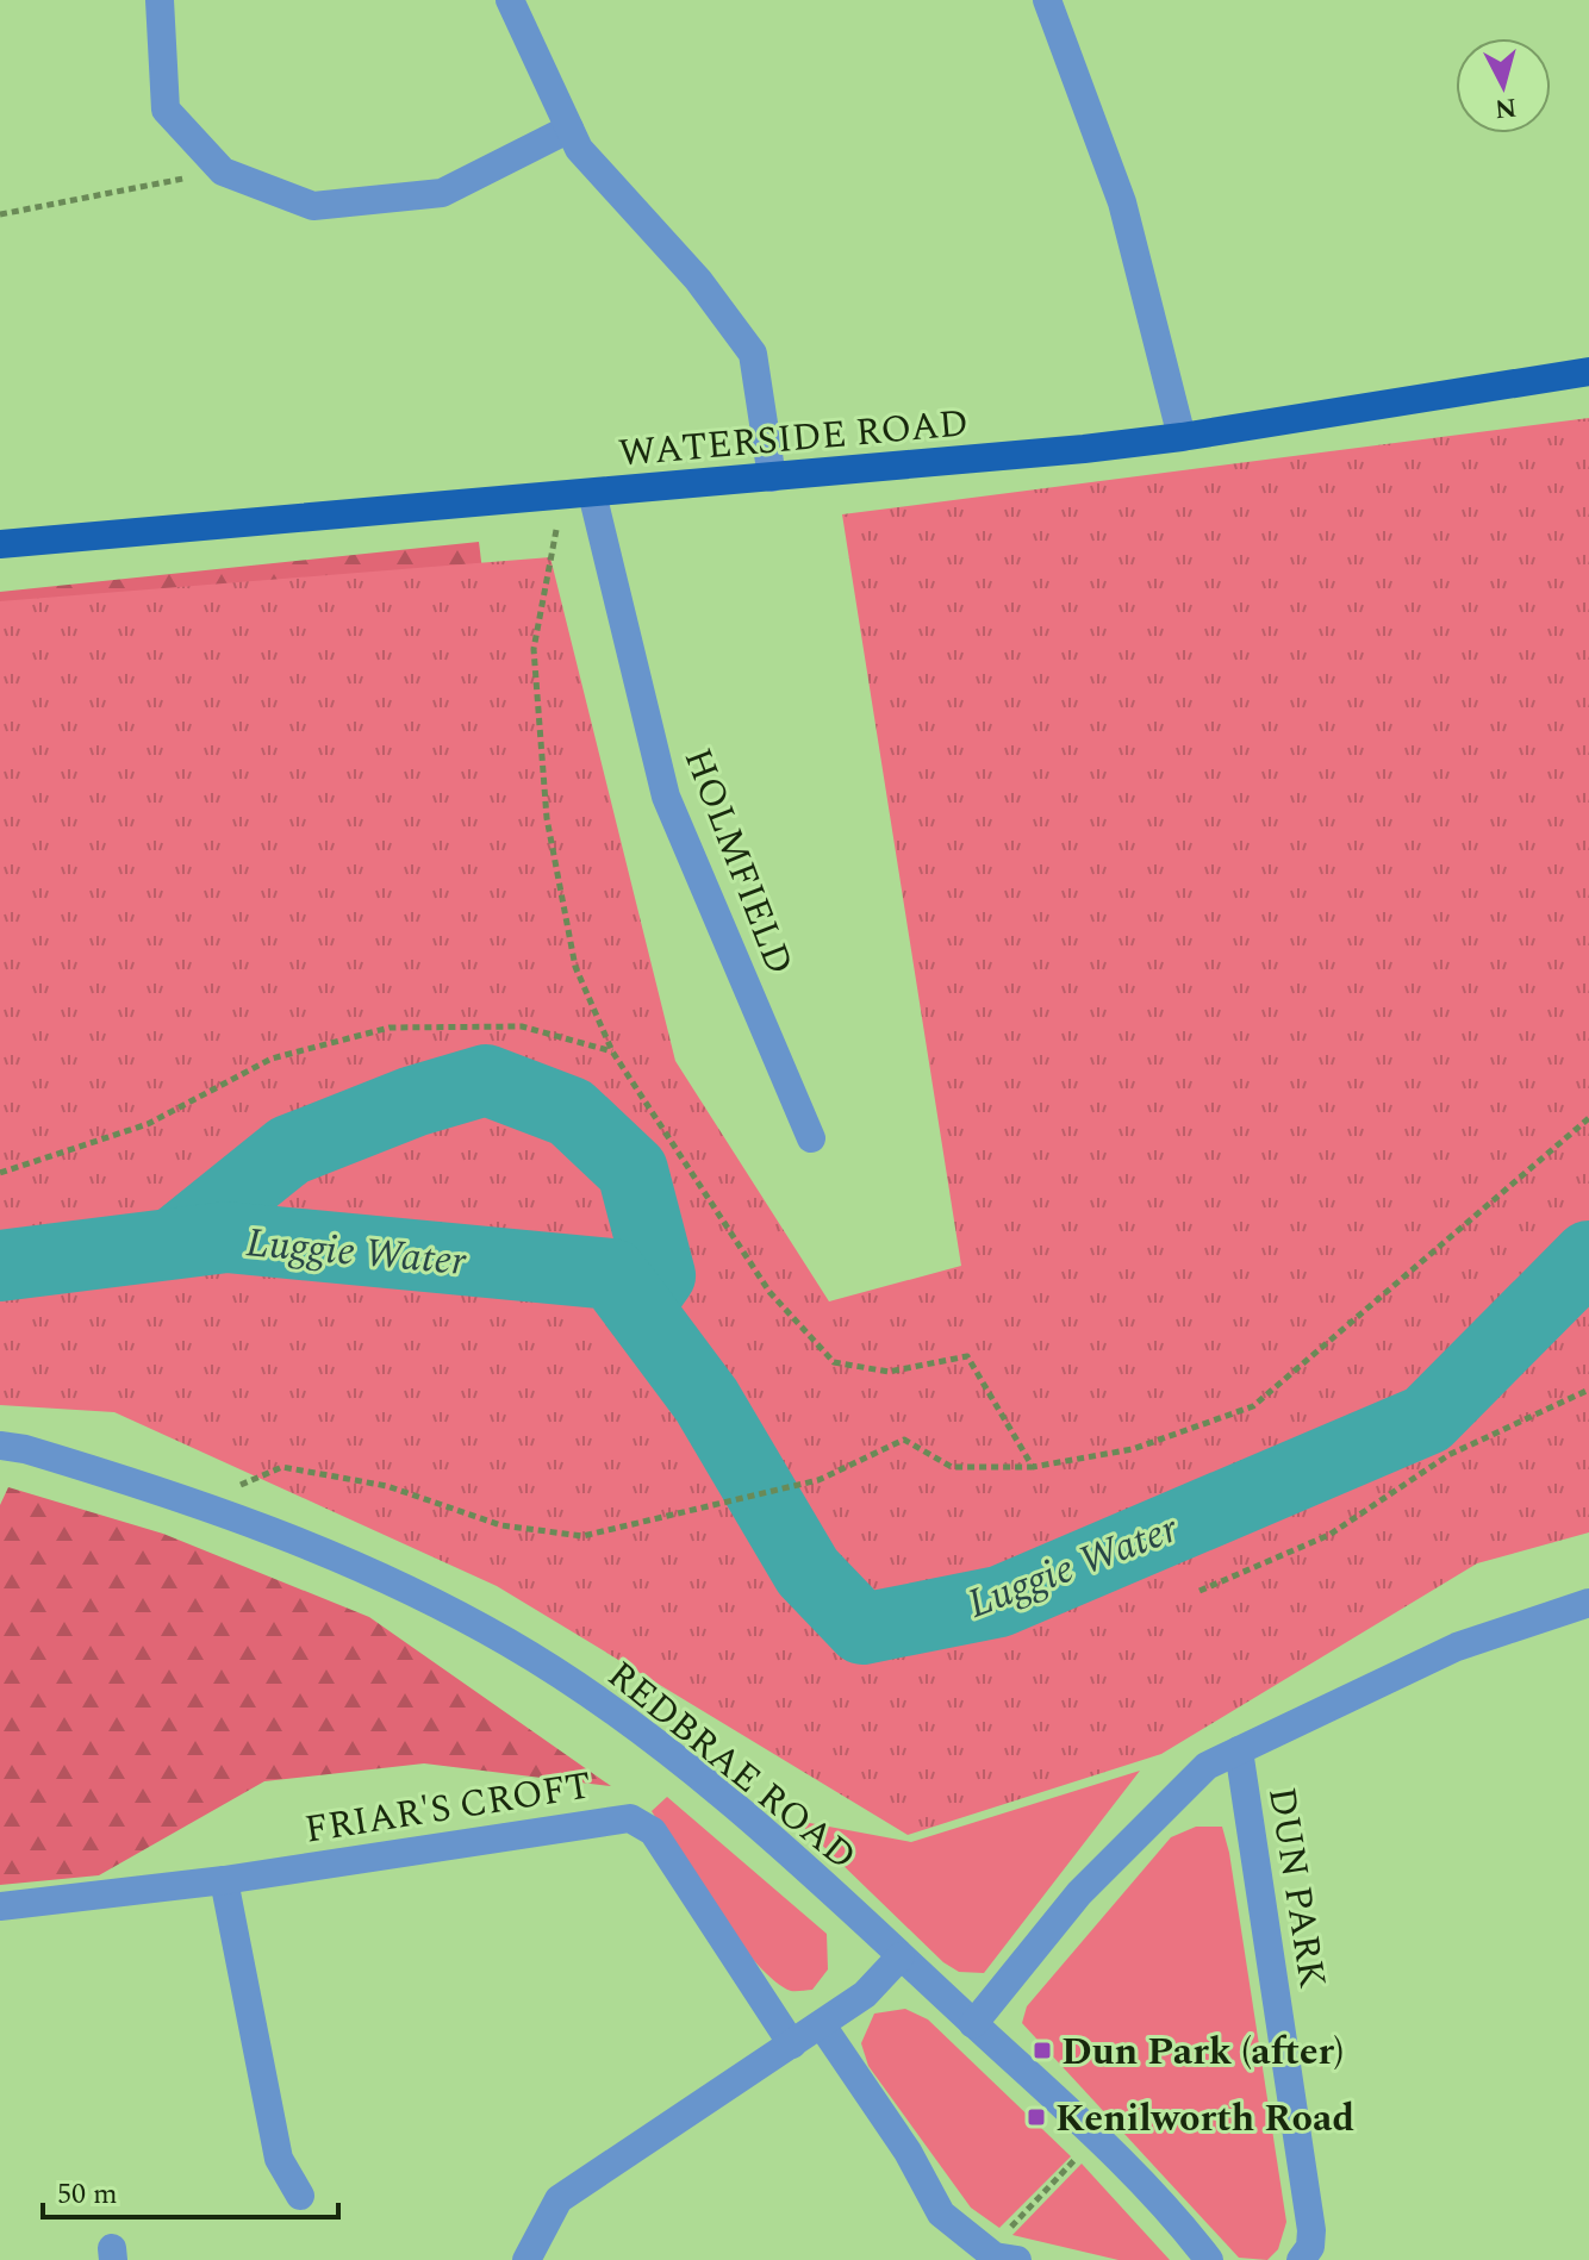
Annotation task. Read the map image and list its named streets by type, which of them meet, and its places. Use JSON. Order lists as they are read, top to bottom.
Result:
{
  "streets": {
    "main road": ["WATERSIDE ROAD"],
    "street": [
      "HOLMFIELD",
      "REDBRAE ROAD",
      "FRIAR'S CROFT",
      "DUN PARK"
    ]
  },
  "crossings": [
    ["WATERSIDE ROAD", "HOLMFIELD"],
    ["REDBRAE ROAD", "DUN PARK"]
  ],
  "water": ["Luggie Water"],
  "places": {
    "transit": ["Dun Park (after)", "Kenilworth Road"]
  },
  "scale_bar": "50 m",
  "north": "bottom"
}
